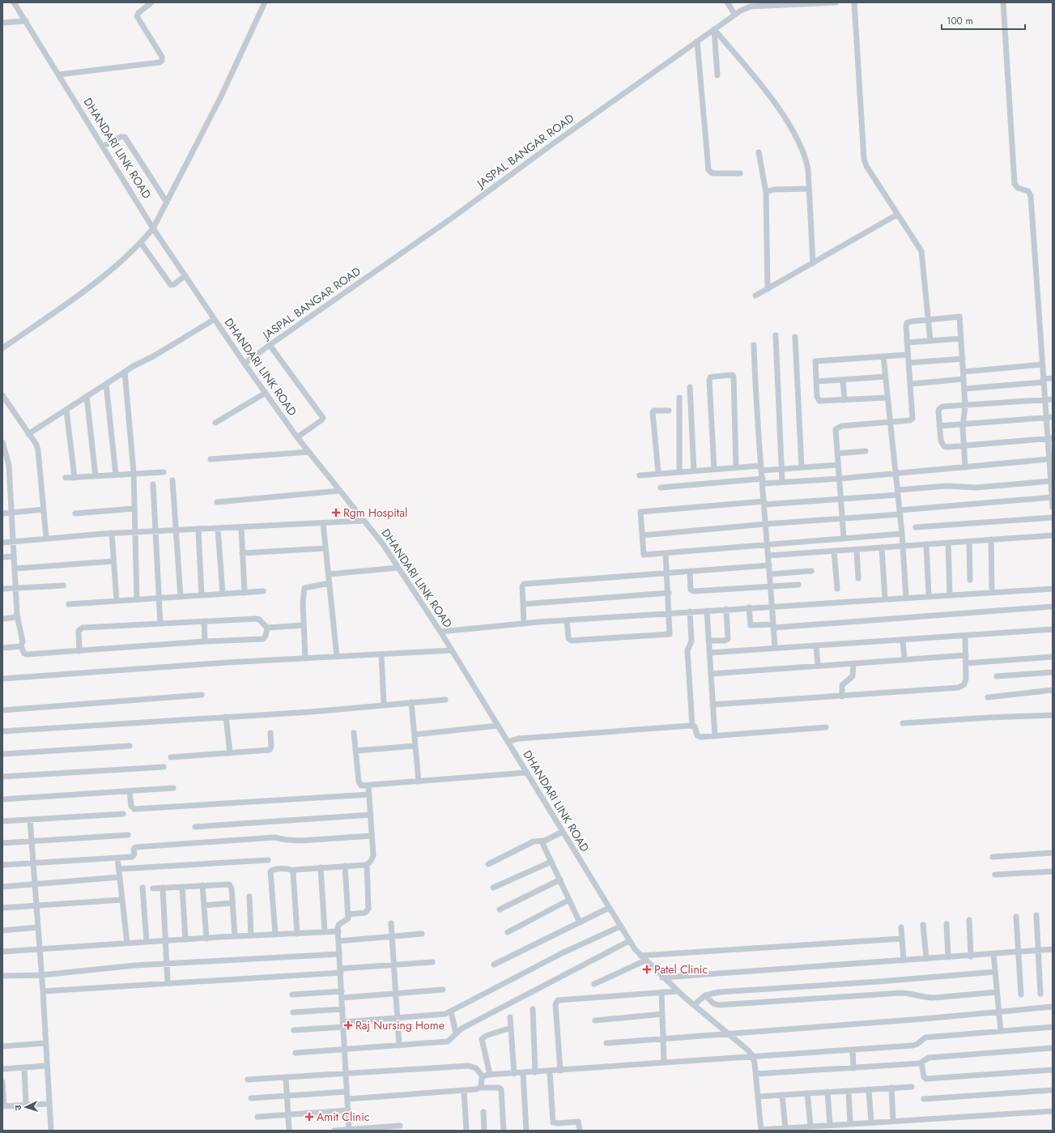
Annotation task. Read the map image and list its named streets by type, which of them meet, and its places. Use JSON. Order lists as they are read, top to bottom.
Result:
{
  "streets": {
    "street": ["DHANDARI LINK ROAD", "JASPAL BANGAR ROAD"]
  },
  "crossings": [
    ["DHANDARI LINK ROAD", "JASPAL BANGAR ROAD"]
  ],
  "places": {
    "health": [
      "Rgm Hospital",
      "Patel Clinic",
      "Raj Nursing Home",
      "Amit Clinic"
    ]
  },
  "scale_bar": "100 m",
  "north": "left"
}
